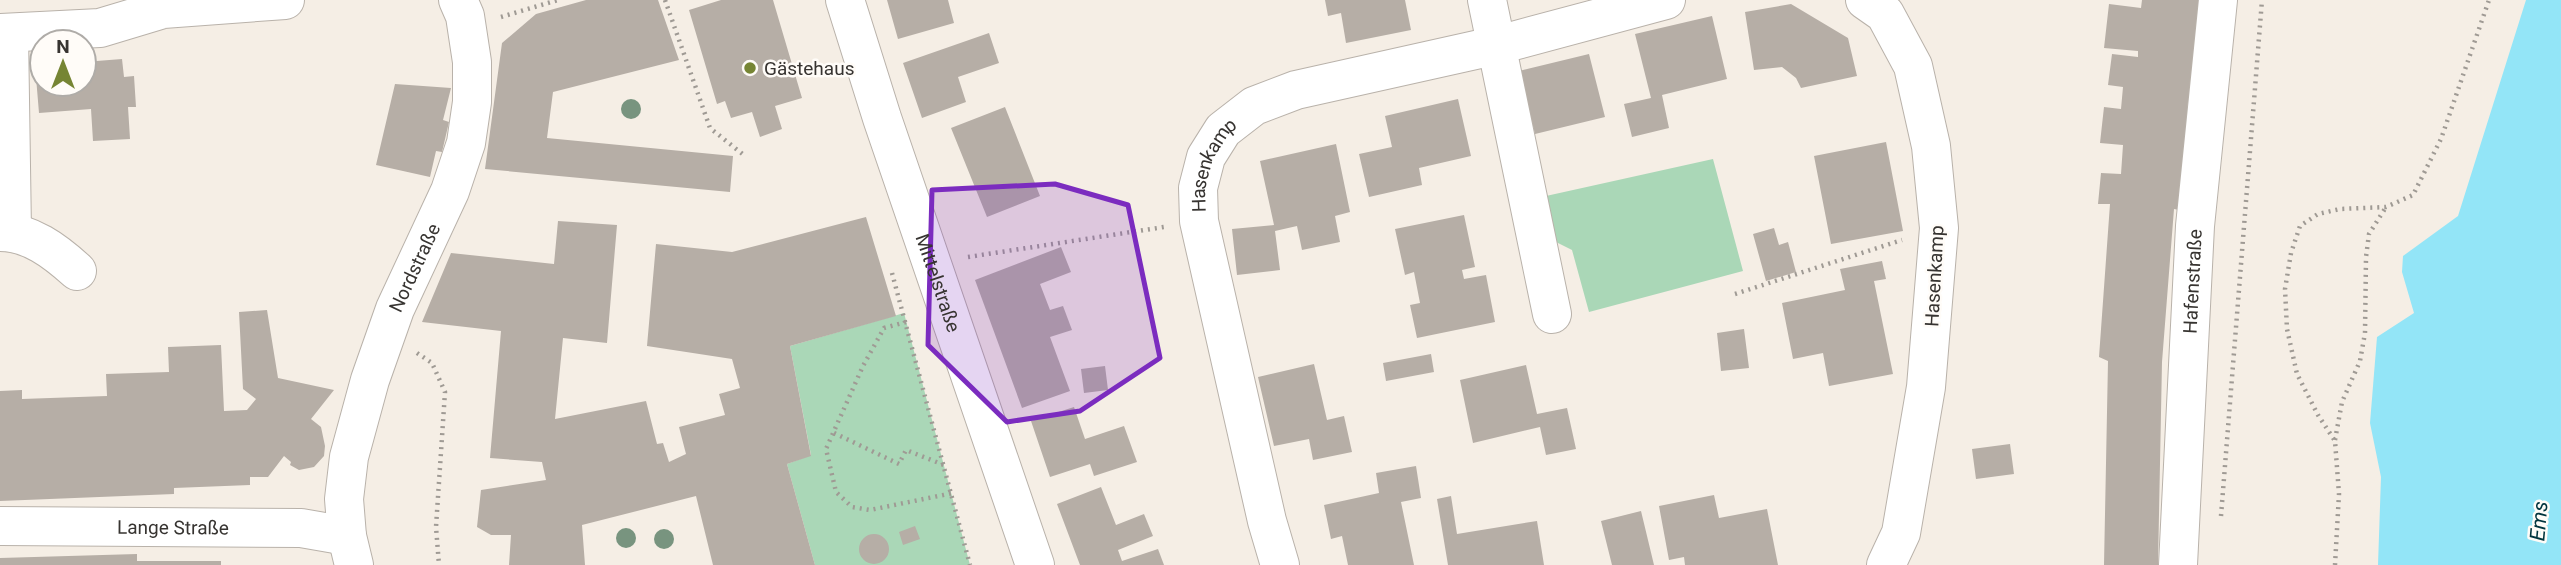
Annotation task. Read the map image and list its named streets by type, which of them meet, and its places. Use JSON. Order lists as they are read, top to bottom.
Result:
{
  "streets": {
    "street": [
      "Hasenkamp",
      "Nordstraße",
      "Hafenstraße",
      "Mittelstraße",
      "Lange Straße"
    ]
  },
  "crossings": [
    ["Nordstraße", "Lange Straße"]
  ],
  "water": ["Ems"],
  "places": ["Gästehaus"],
  "north": "top"
}
